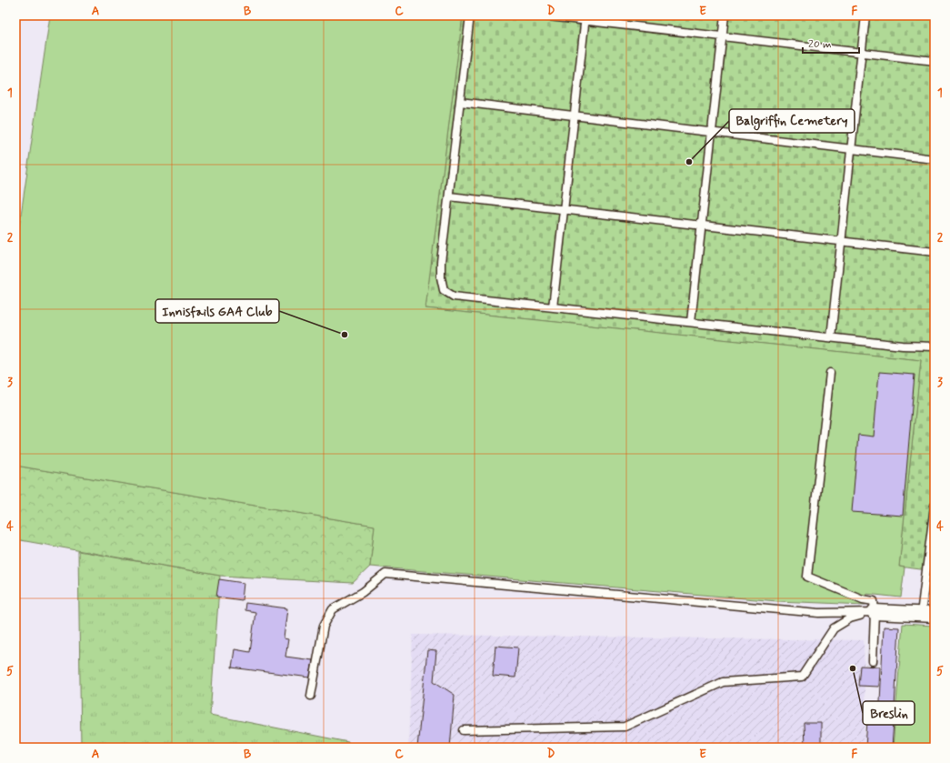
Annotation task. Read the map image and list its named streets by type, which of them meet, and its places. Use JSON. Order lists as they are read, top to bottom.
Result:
{
  "places": ["Balgriffin Cemetery", "Innisfails GAA Club", "Breslin"],
  "scale_bar": "20 m",
  "grid": {
    "columns": [
      "A",
      "B",
      "C",
      "D",
      "E",
      "F"
    ],
    "rows": [
      "1",
      "2",
      "3",
      "4",
      "5"
    ]
  }
}
